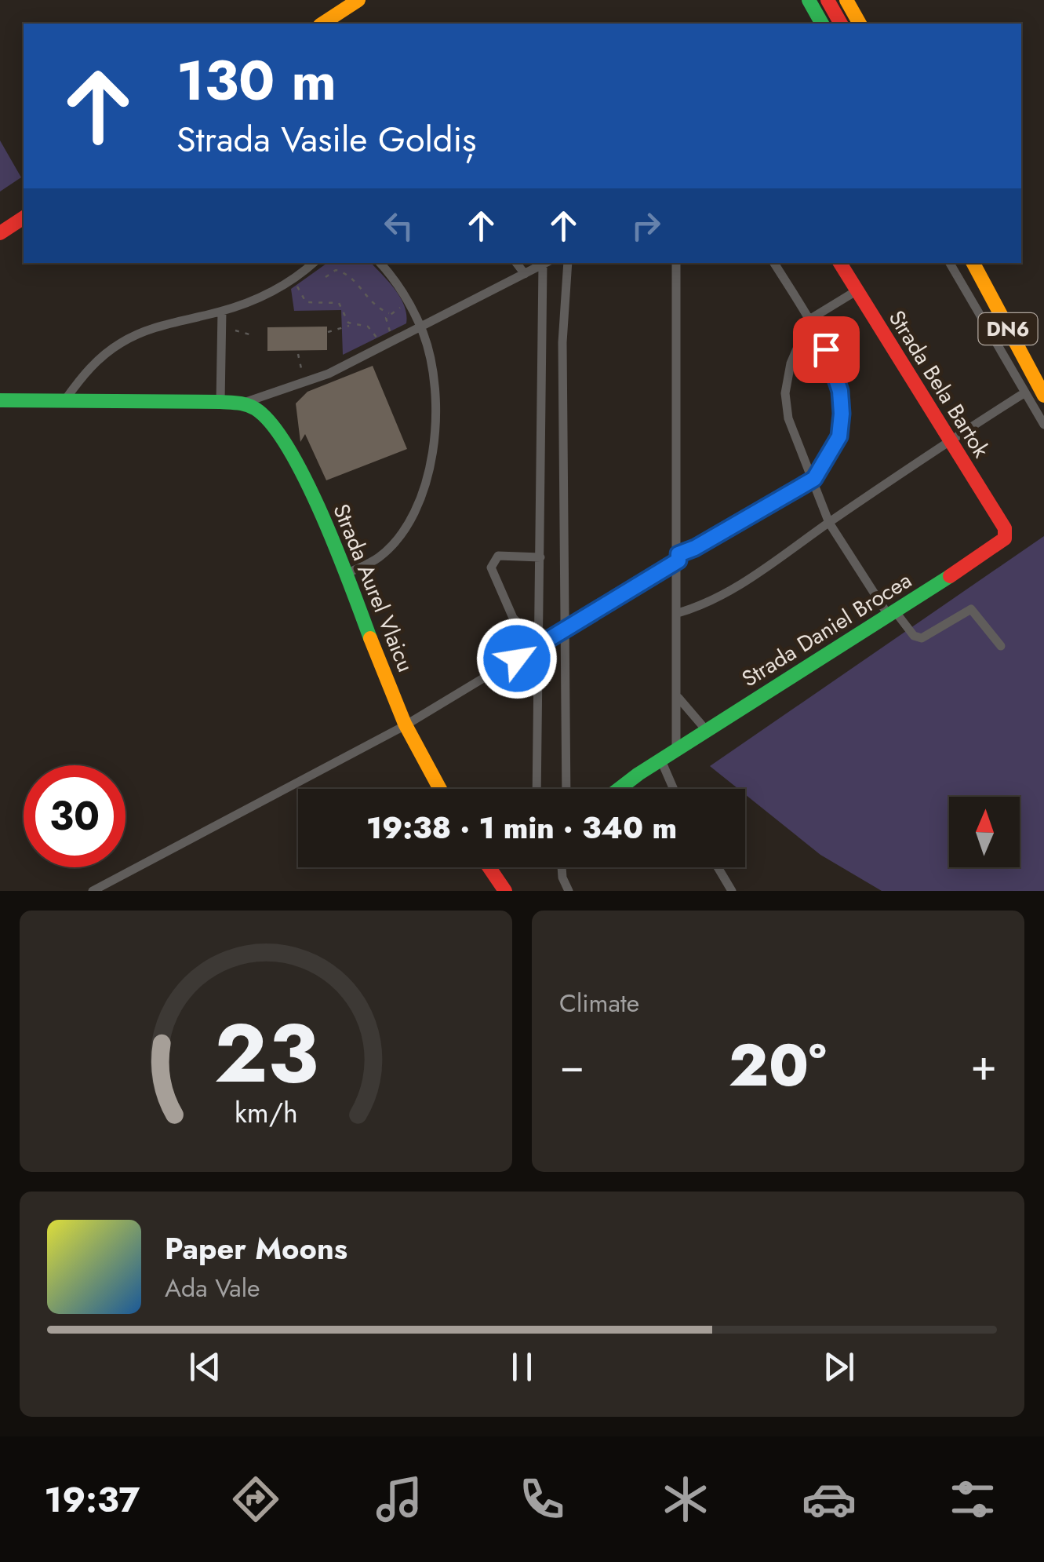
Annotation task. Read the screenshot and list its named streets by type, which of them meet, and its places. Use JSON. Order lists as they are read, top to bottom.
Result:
{
  "streets": {
    "main road": [
      "DN6",
      "Strada Bela Bartok",
      "Strada Aurel Vlaicu",
      "Strada Daniel Brocea"
    ]
  },
  "crossings": [
    ["Strada Bela Bartok", "Strada Daniel Brocea"]
  ],
  "north": "top",
  "page": {
    "turn": ["130 m", "Strada Vasile Goldiș"],
    "limit": "30",
    "trip": "19:38 · 1 min · 340 m",
    "tile": "Climate",
    "heat": ["−", "20°", "+"],
    "song": ["Paper Moons", "Ada Vale"],
    "tabs": "19:37",
    "gauge": ["23", "km/h"]
  }
}
